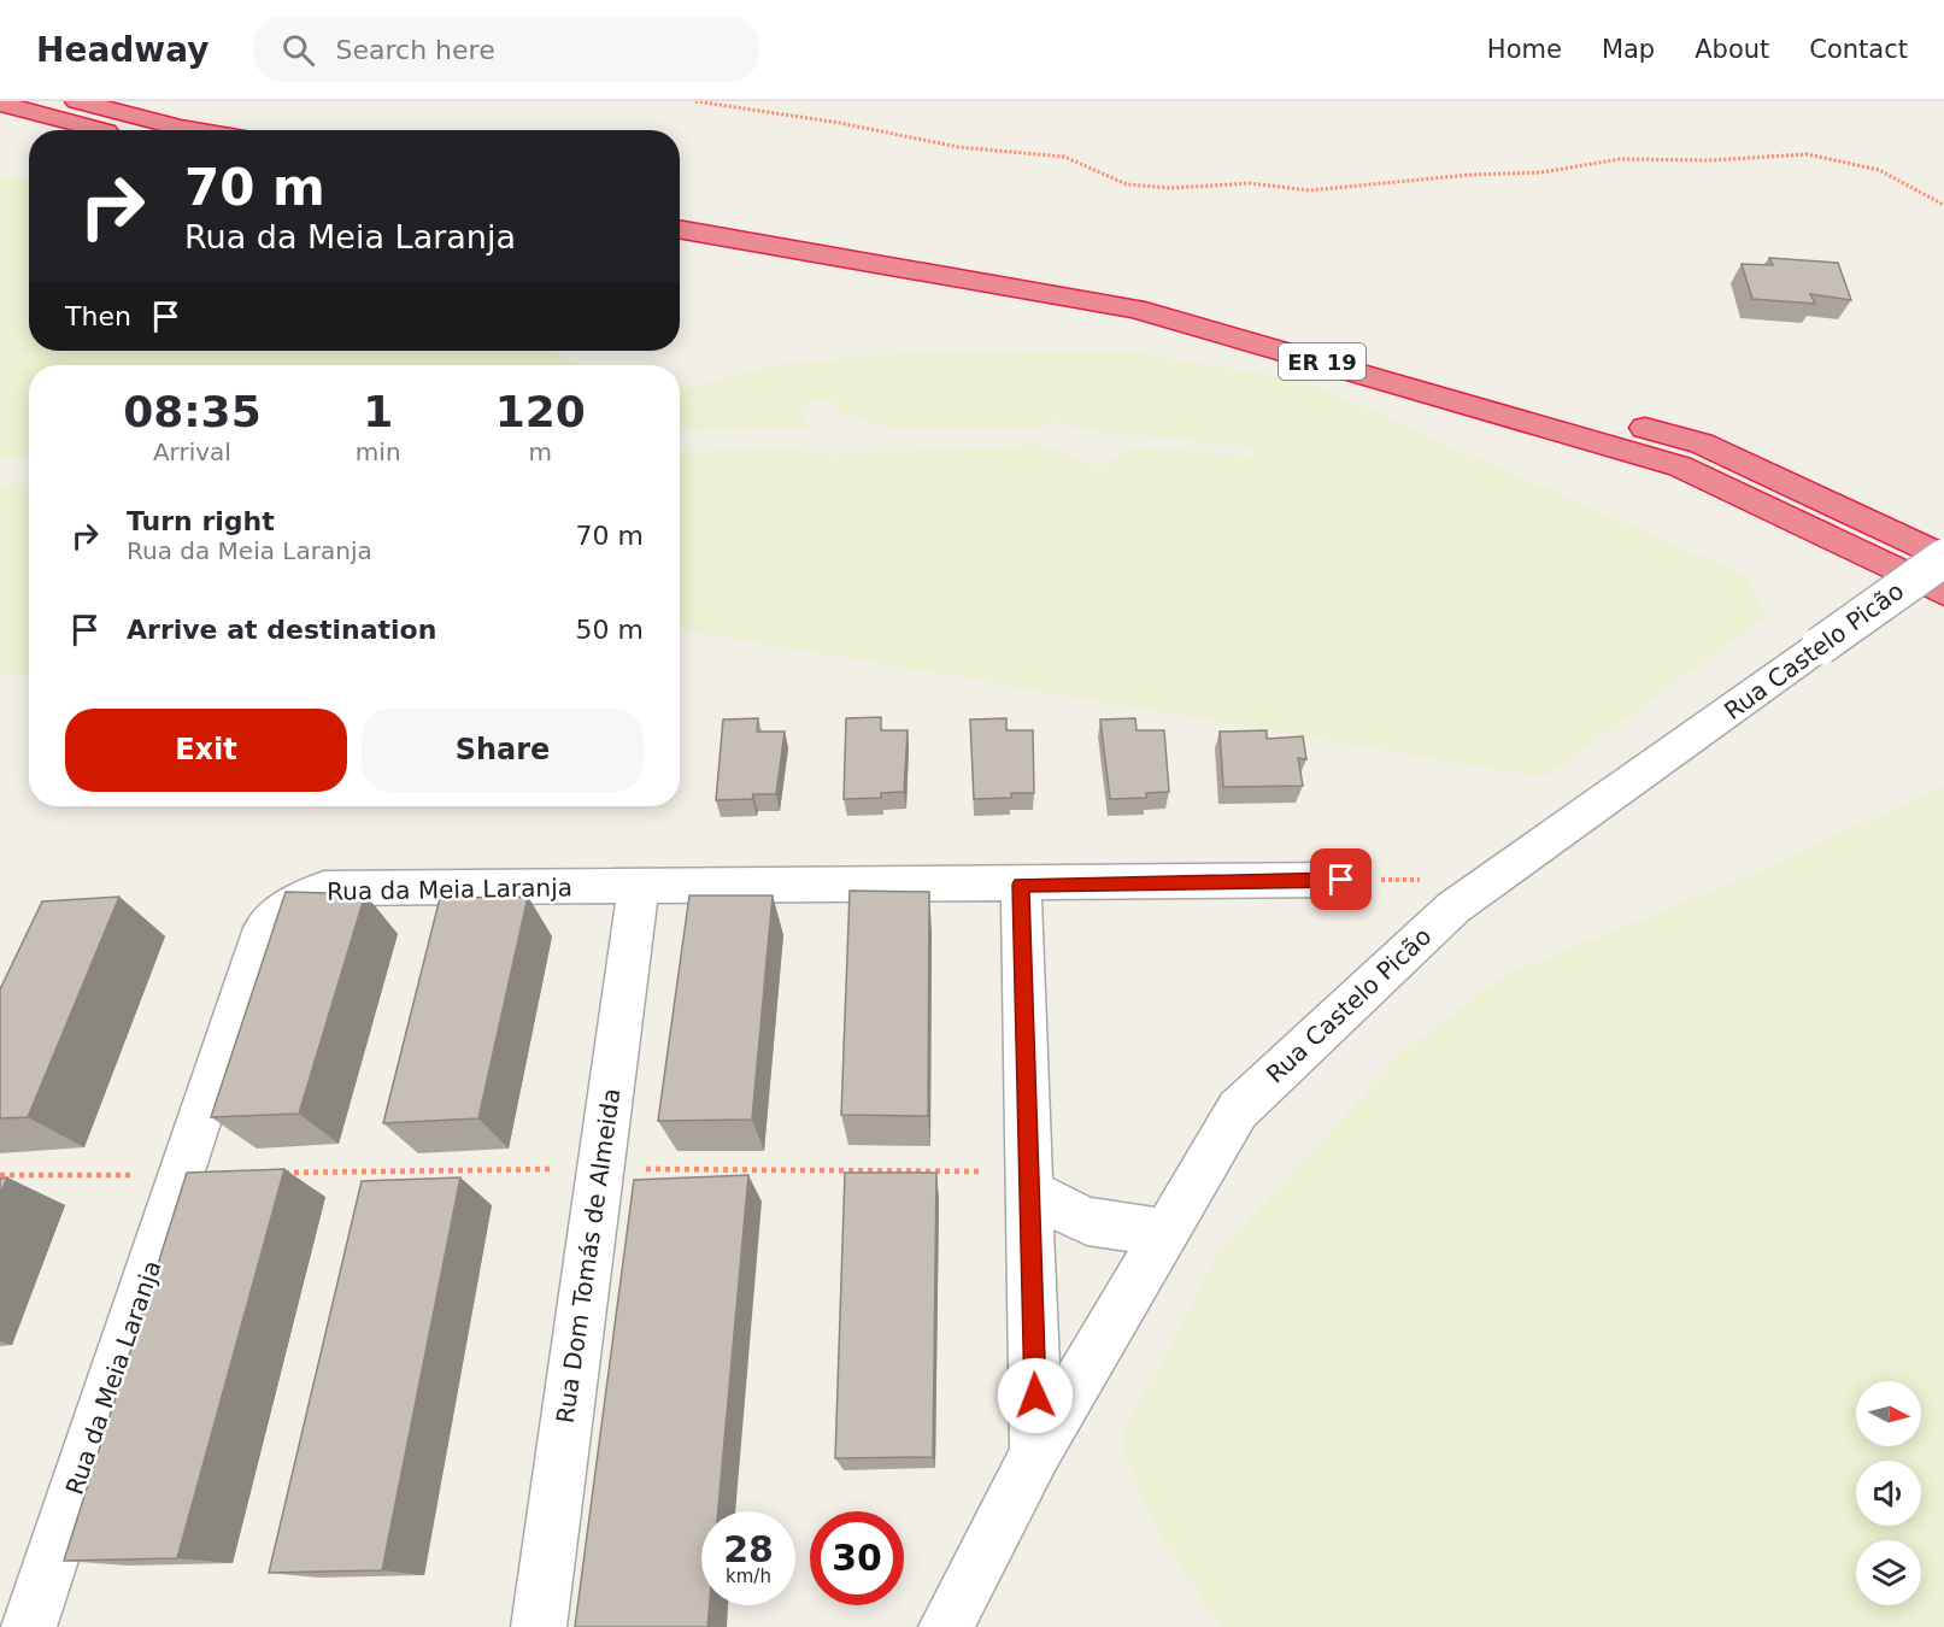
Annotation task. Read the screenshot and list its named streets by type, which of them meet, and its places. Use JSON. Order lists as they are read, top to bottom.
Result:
{
  "streets": {
    "highway": ["ER 19"],
    "street": ["Rua Castelo Picão", "Rua da Meia Laranja", "Rua Dom Tomás de Almeida"]
  },
  "crossings": [
    ["ER 19", "Rua Castelo Picão"],
    ["Rua da Meia Laranja", "Rua Dom Tomás de Almeida"]
  ],
  "north": "right",
  "page": {
    "header": "Headway",
    "search": "Search here",
    "nav": [
      "Home",
      "Map",
      "About",
      "Contact"
    ],
    "turn": ["70 m", "Rua da Meia Laranja"],
    "then": "Then",
    "eta": [
      "08:35",
      "Arrival",
      "1",
      "min",
      "120",
      "m"
    ],
    "list": [
      {
        "name": "Turn right",
        "note": "Rua da Meia Laranja",
        "value": "70 m"
      },
      {
        "name": "Arrive at destination",
        "value": "50 m"
      }
    ],
    "buttons": ["Exit", "Share"],
    "speed": "28 km/h",
    "limit": "30"
  }
}
